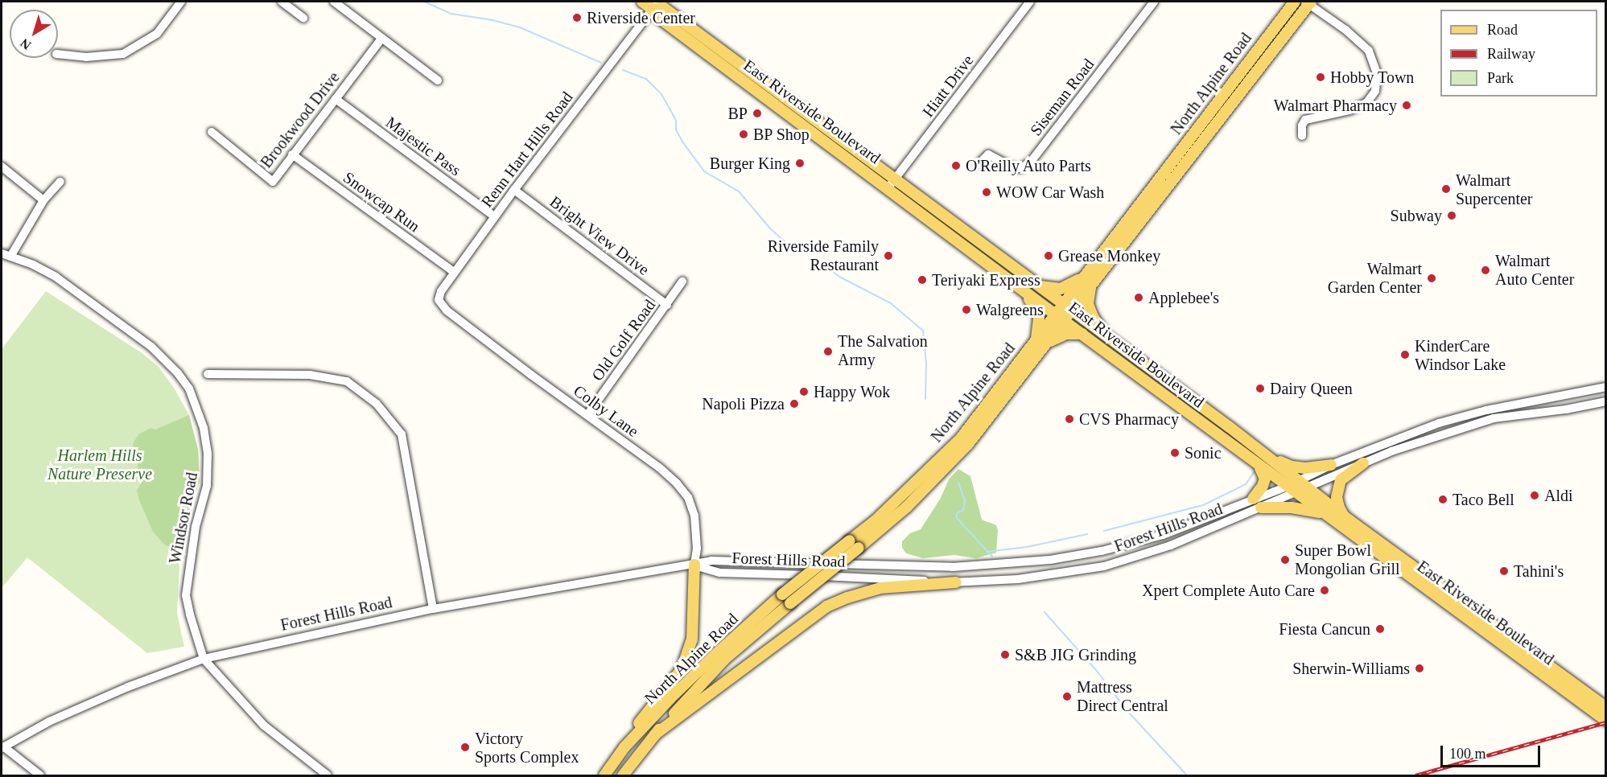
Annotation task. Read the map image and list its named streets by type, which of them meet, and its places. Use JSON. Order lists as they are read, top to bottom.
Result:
{
  "streets": {
    "main road": ["North Alpine Road", "East Riverside Boulevard"],
    "street": [
      "Hiatt Drive",
      "Siseman Road",
      "Brookwood Drive",
      "Majestic Pass",
      "Renn Hart Hills Road",
      "Snowcap Run",
      "Bright View Drive",
      "Old Golf Road",
      "Colby Lane",
      "Windsor Road",
      "Forest Hills Road"
    ]
  },
  "crossings": [
    ["North Alpine Road", "East Riverside Boulevard"],
    ["Hiatt Drive", "East Riverside Boulevard"],
    ["East Riverside Boulevard", "Renn Hart Hills Road"],
    ["East Riverside Boulevard", "Forest Hills Road"],
    ["Brookwood Drive", "Majestic Pass"],
    ["Brookwood Drive", "Snowcap Run"],
    ["Majestic Pass", "Renn Hart Hills Road"],
    ["Renn Hart Hills Road", "Snowcap Run"],
    ["Renn Hart Hills Road", "Bright View Drive"],
    ["Renn Hart Hills Road", "Colby Lane"],
    ["Bright View Drive", "Old Golf Road"],
    ["Old Golf Road", "Colby Lane"],
    ["Colby Lane", "Forest Hills Road"],
    ["Windsor Road", "Forest Hills Road"]
  ],
  "parks": ["Harlem Hills Nature Preserve"],
  "places": [
    "Riverside Center",
    "Hobby Town",
    "Walmart Pharmacy",
    "BP",
    "BP Shop",
    "Burger King",
    "O'Reilly Auto Parts",
    "Walmart Supercenter",
    "WOW Car Wash",
    "Subway",
    "Riverside Family Restaurant",
    "Grease Monkey",
    "Walmart Auto Center",
    "Walmart Garden Center",
    "Teriyaki Express",
    "Applebee's",
    "Walgreens",
    "The Salvation Army",
    "KinderCare Windsor Lake",
    "Dairy Queen",
    "Happy Wok",
    "Napoli Pizza",
    "CVS Pharmacy",
    "Sonic",
    "Aldi",
    "Taco Bell",
    "Super Bowl Mongolian Grill",
    "Tahini's",
    "Xpert Complete Auto Care",
    "Fiesta Cancun",
    "S&B JIG Grinding",
    "Sherwin-Williams",
    "Mattress Direct Central",
    "Victory Sports Complex"
  ],
  "legend": ["Road", "Railway", "Park"],
  "scale_bar": "100 m",
  "north": "bottom left"
}
